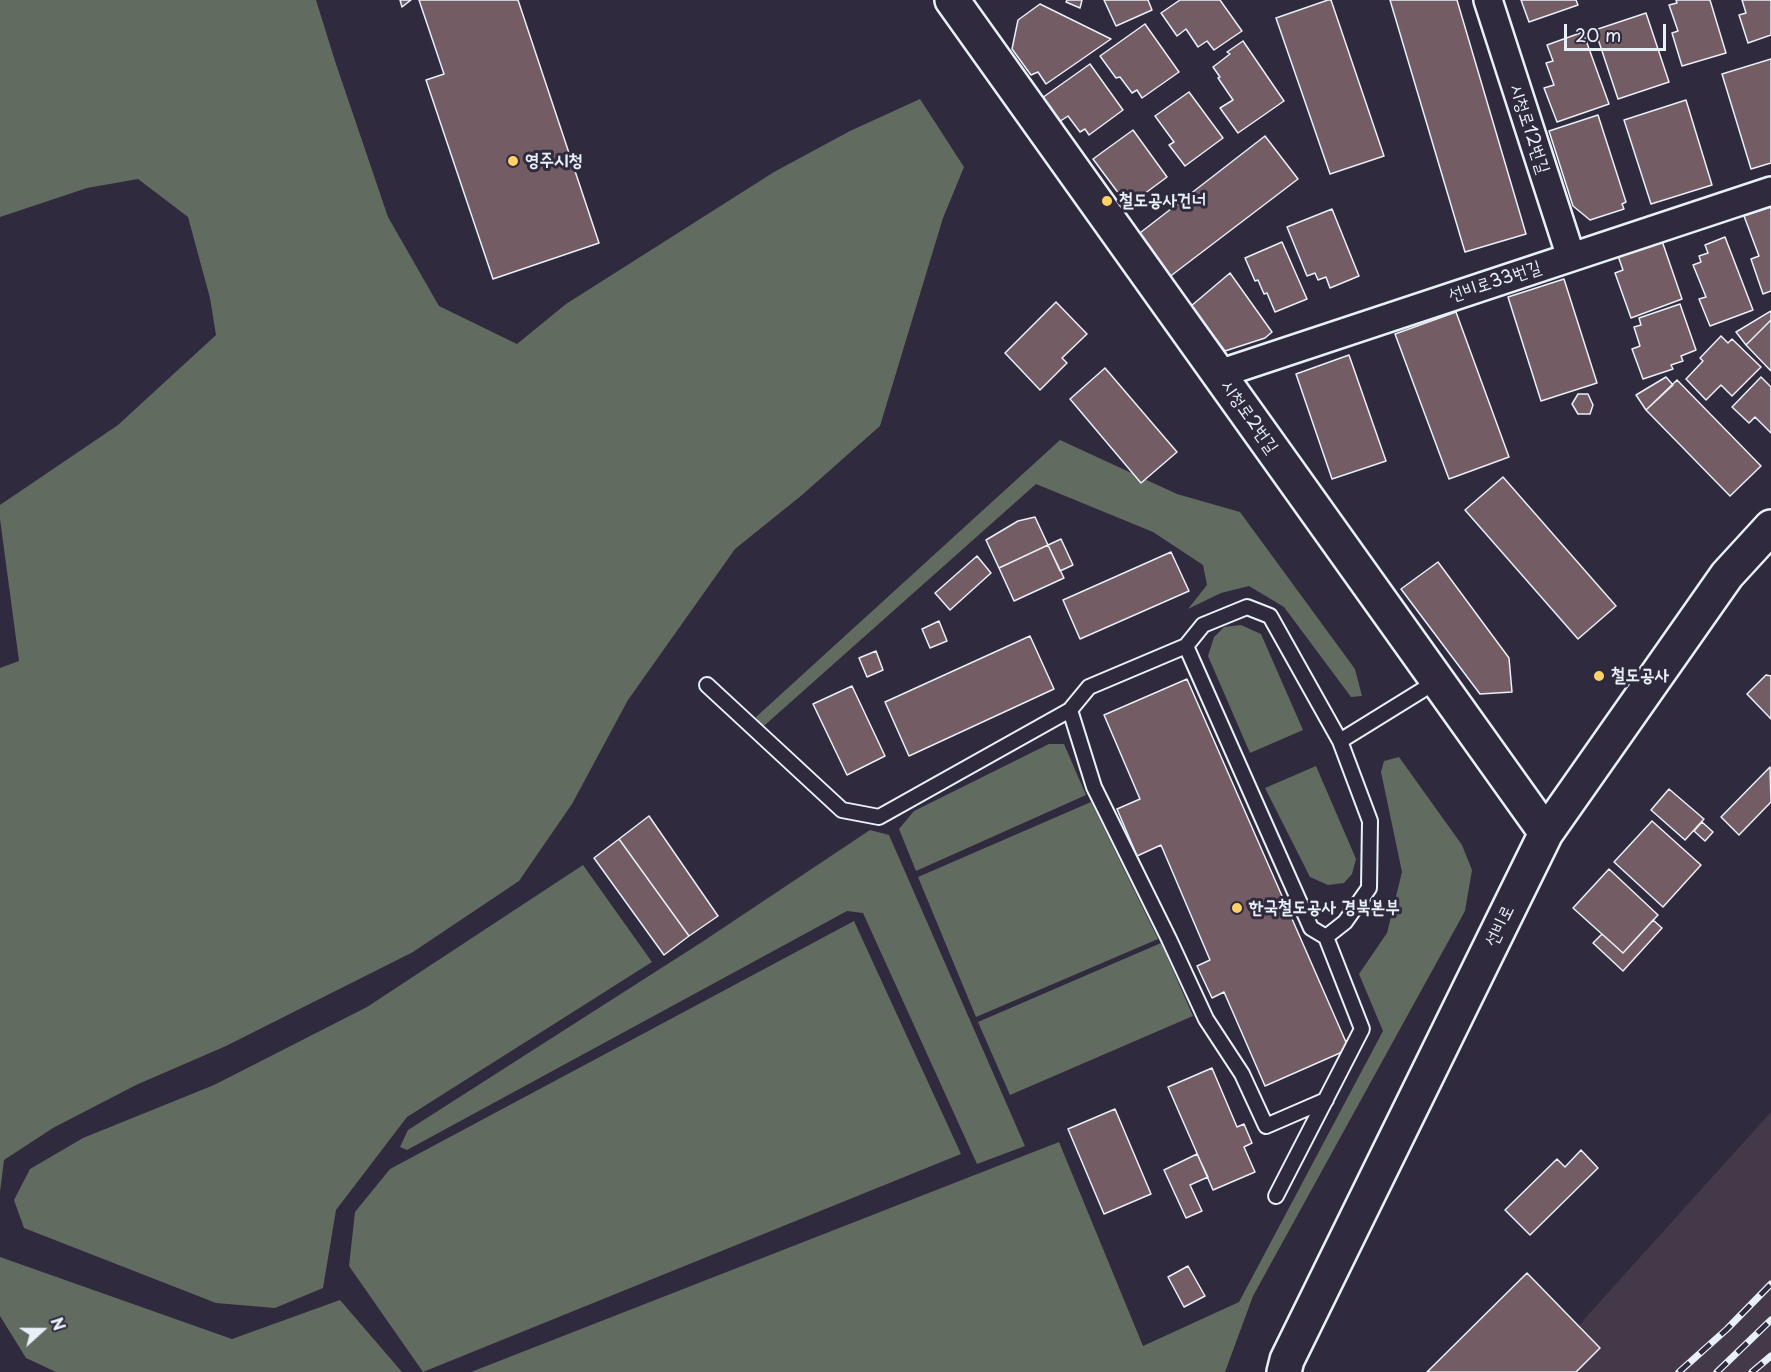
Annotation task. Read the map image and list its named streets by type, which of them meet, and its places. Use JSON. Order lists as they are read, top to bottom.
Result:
{
  "streets": {
    "main road": ["시청로2번길", "선비로"],
    "street": ["시청로12번길", "선비로33번길"]
  },
  "crossings": [
    ["시청로12번길", "선비로33번길"],
    ["선비로33번길", "시청로2번길"],
    ["시청로2번길", "선비로"]
  ],
  "places": [
    "영주시청",
    "철도공사건너",
    "철도공사",
    "한국철도공사 경북본부"
  ],
  "scale_bar": "20 m",
  "north": "right"
}
